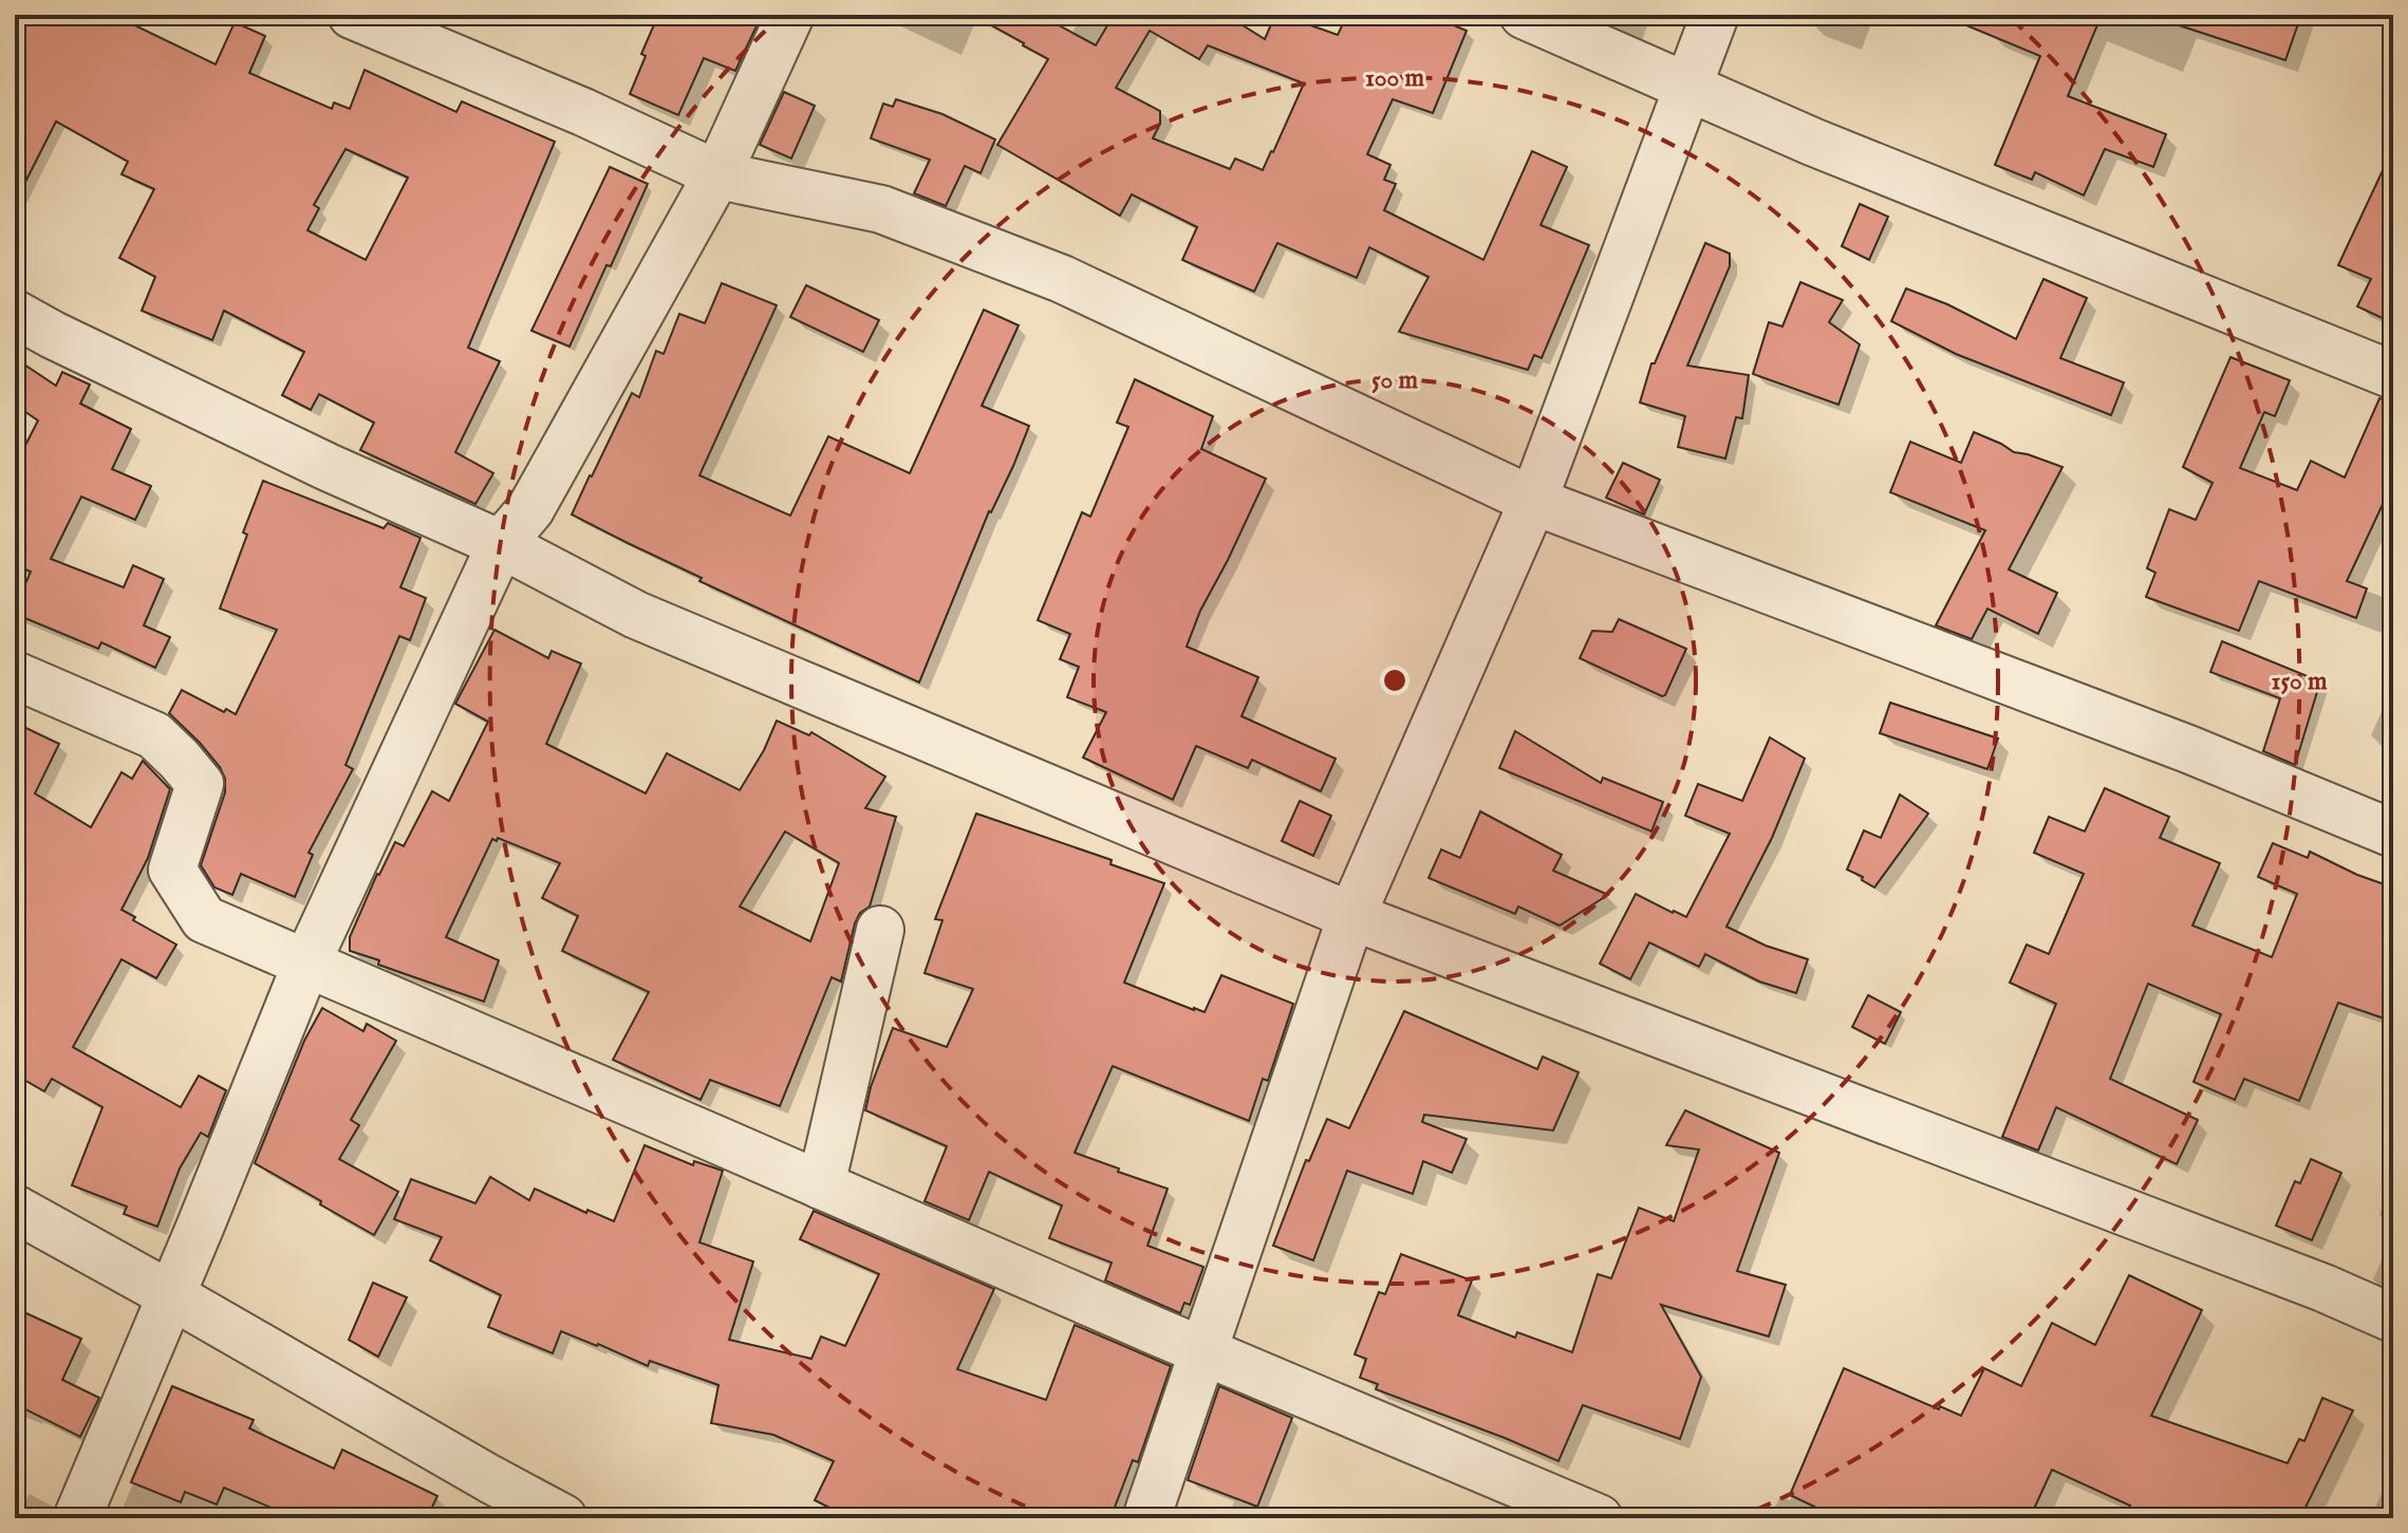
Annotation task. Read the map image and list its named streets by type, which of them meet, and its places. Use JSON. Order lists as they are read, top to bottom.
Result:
{
  "rings": ["100 m", "50 m", "150 m"]
}
